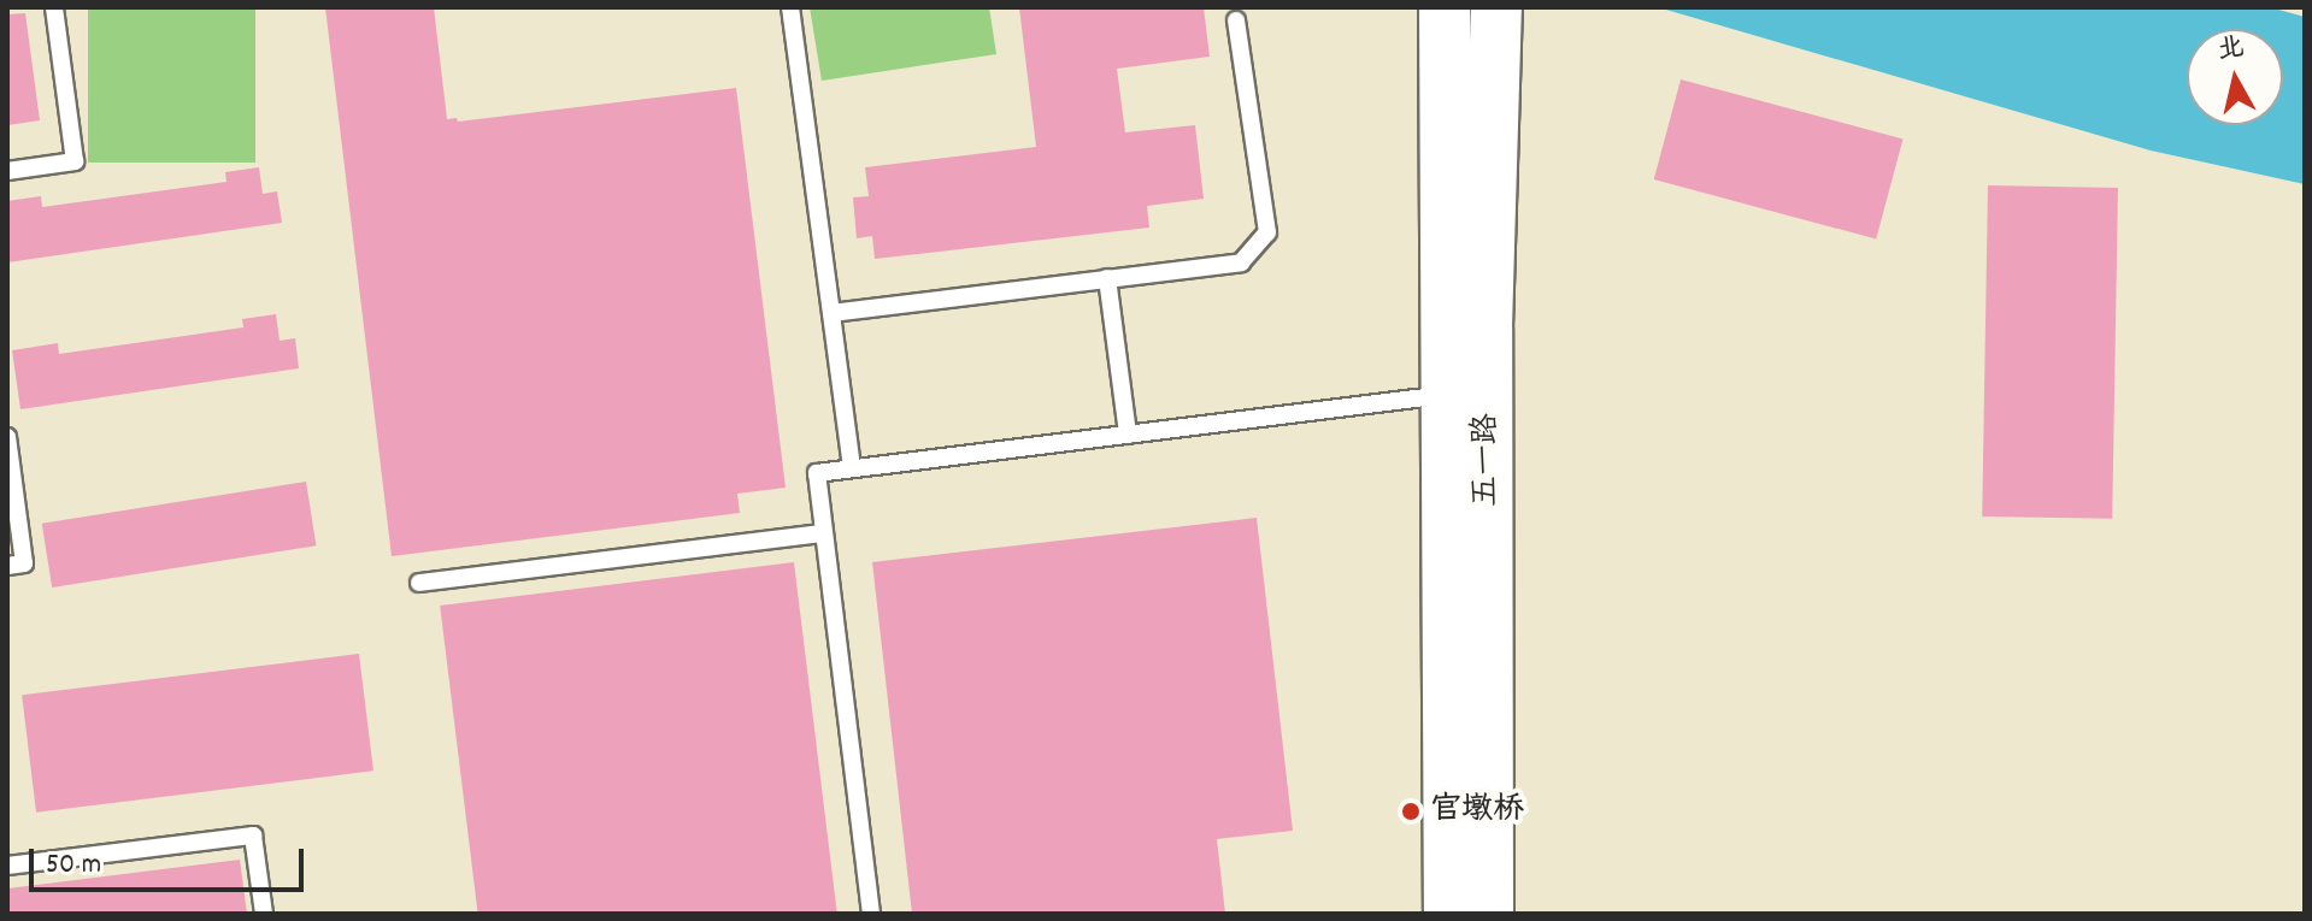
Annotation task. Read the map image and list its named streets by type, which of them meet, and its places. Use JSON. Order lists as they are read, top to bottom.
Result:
{
  "streets": {
    "main road": ["五一路"]
  },
  "places": ["官墩桥"],
  "scale_bar": "50 m",
  "north": "top"
}
